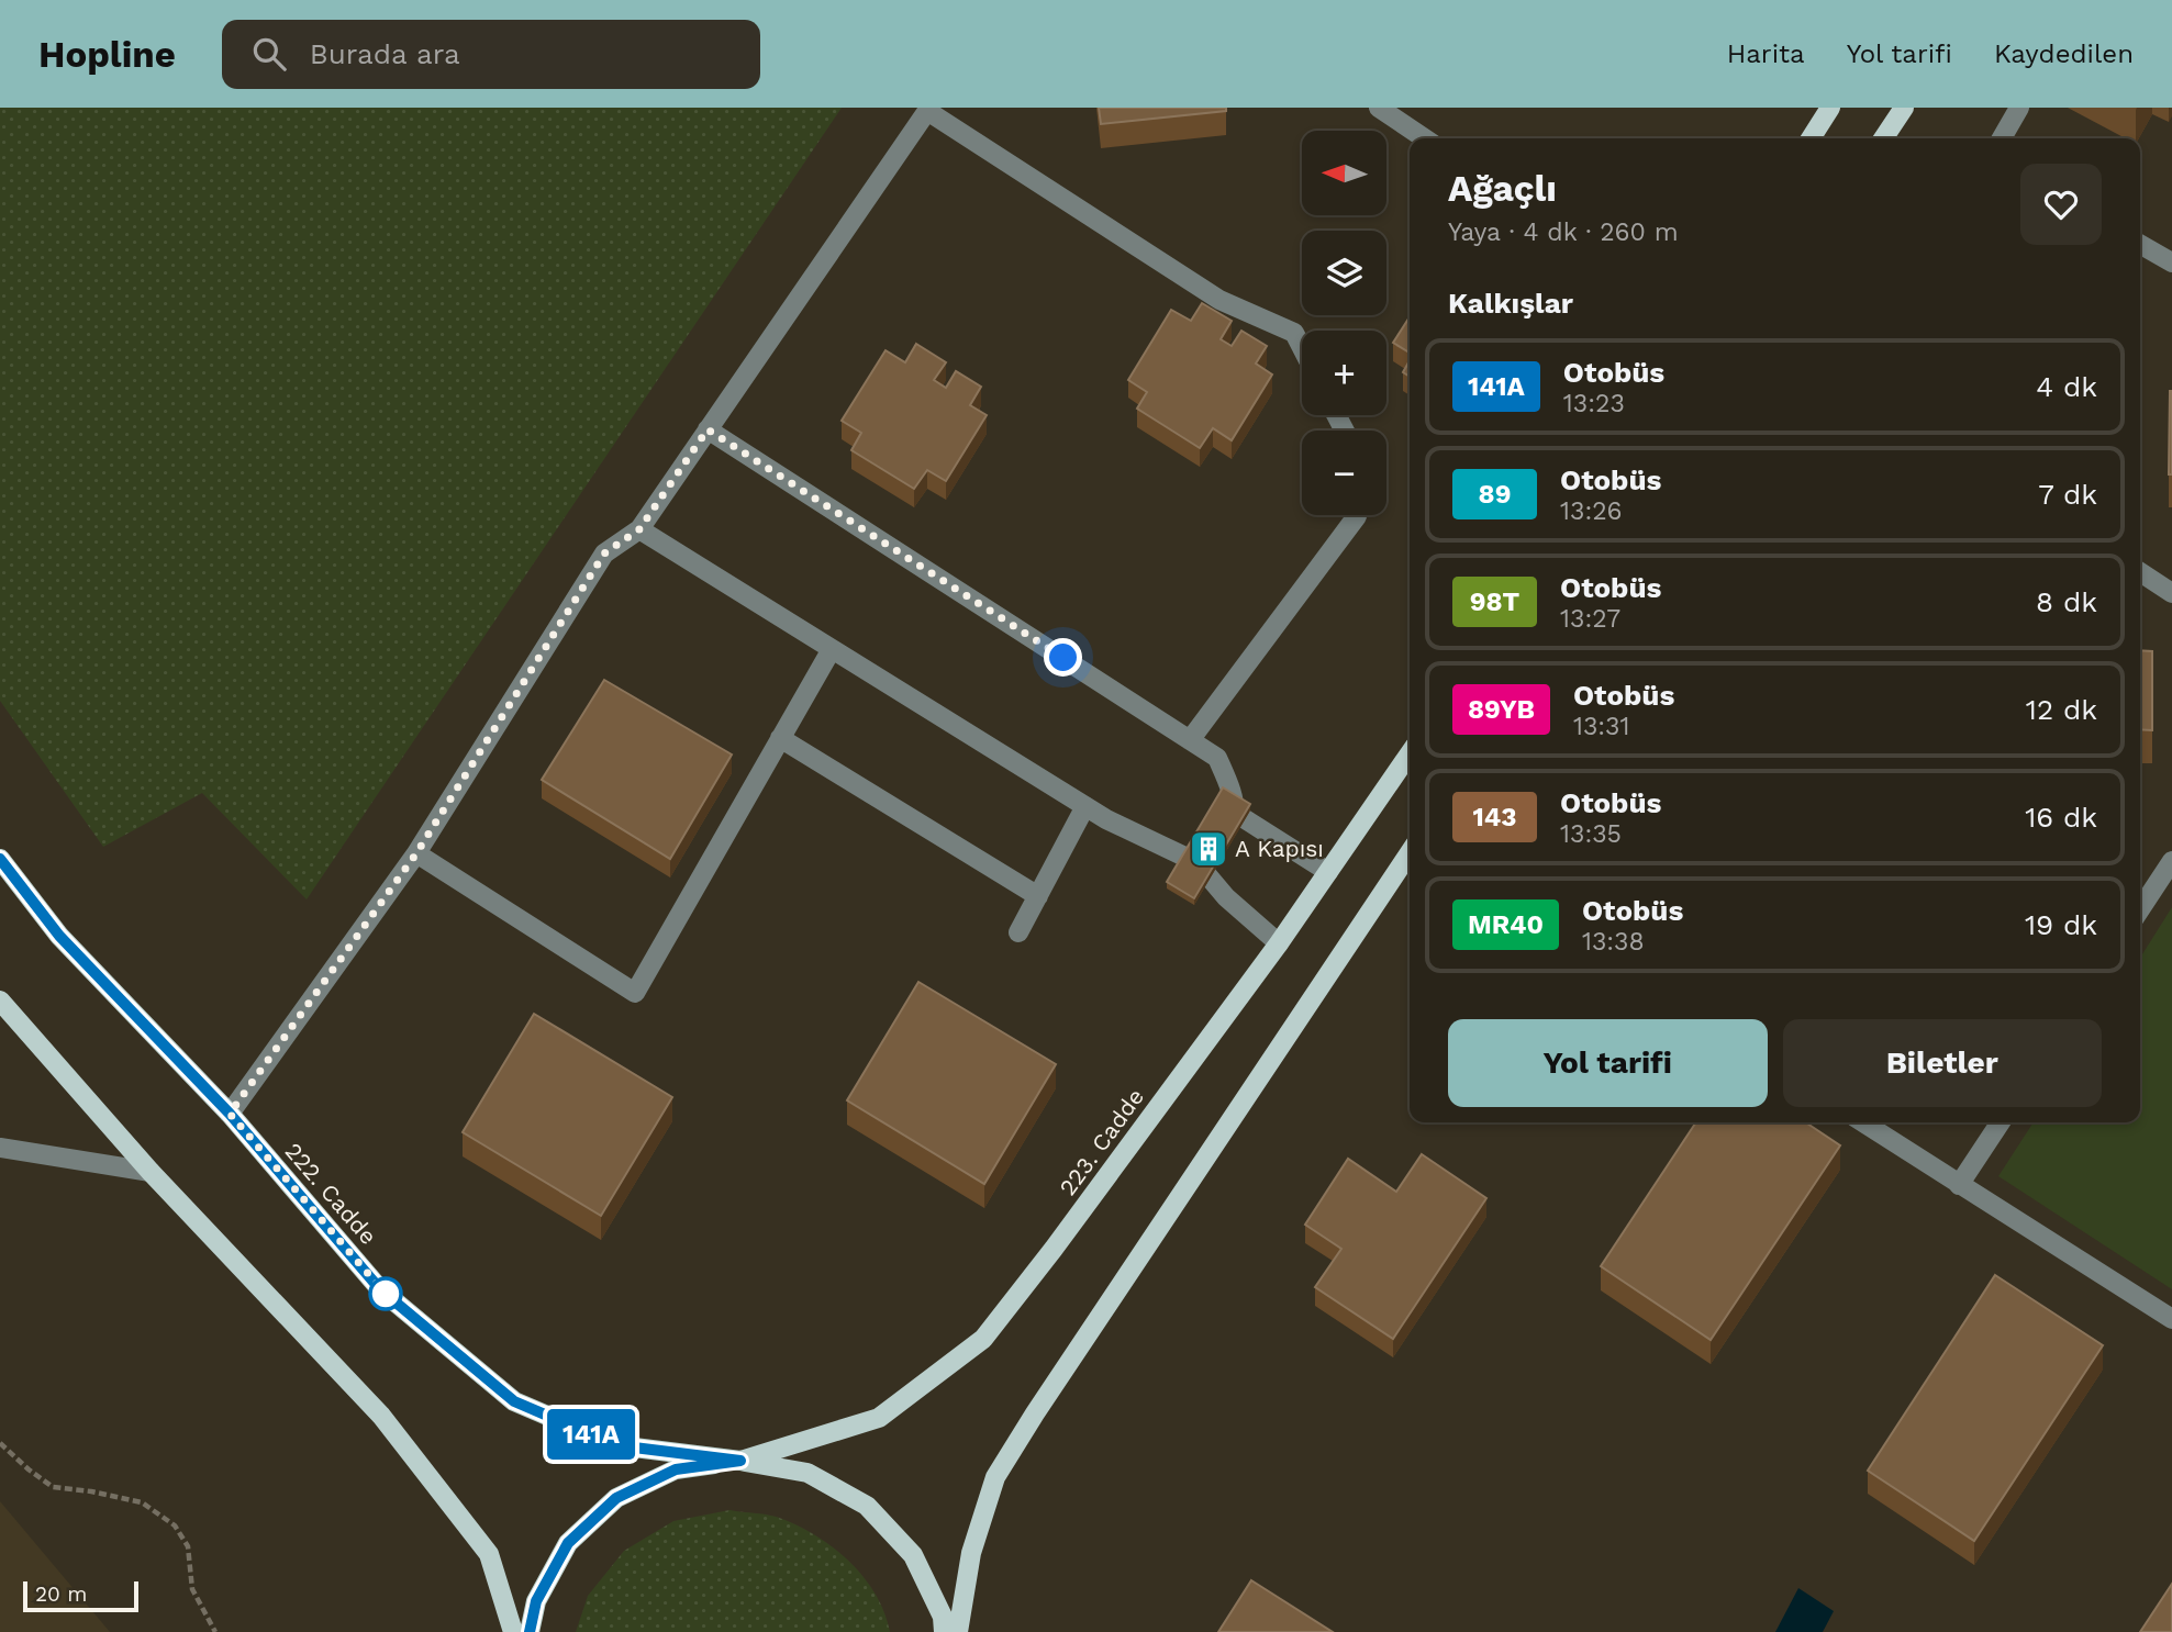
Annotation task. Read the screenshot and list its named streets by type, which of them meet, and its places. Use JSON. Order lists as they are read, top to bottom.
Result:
{
  "streets": {
    "main road": ["223. Cadde", "222. Cadde"]
  },
  "crossings": [
    ["223. Cadde", "222. Cadde"]
  ],
  "places": {
    "building": ["A Kapısı"]
  },
  "lines": ["bus line 141A"],
  "scale_bar": "20 m",
  "north": "left",
  "page": {
    "header": "Hopline",
    "search": "Burada ara",
    "nav": ["Harita", "Yol tarifi", "Kaydedilen"],
    "on_map": "141A",
    "map_buttons": ["+", "−"],
    "heading": [
      ["Ağaçlı", "Yaya · 4 dk · 260 m"],
      "Kalkışlar"
    ],
    "list": [
      {
        "mark": "141A",
        "name": "Otobüs",
        "note": "13:23",
        "value": "4 dk"
      },
      {
        "mark": "89",
        "name": "Otobüs",
        "note": "13:26",
        "value": "7 dk"
      },
      {
        "mark": "98T",
        "name": "Otobüs",
        "note": "13:27",
        "value": "8 dk"
      },
      {
        "mark": "89YB",
        "name": "Otobüs",
        "note": "13:31",
        "value": "12 dk"
      },
      {
        "mark": "143",
        "name": "Otobüs",
        "note": "13:35",
        "value": "16 dk"
      },
      {
        "mark": "MR40",
        "name": "Otobüs",
        "note": "13:38",
        "value": "19 dk"
      }
    ],
    "buttons": ["Yol tarifi", "Biletler"],
    "scale": "20 m"
  }
}
